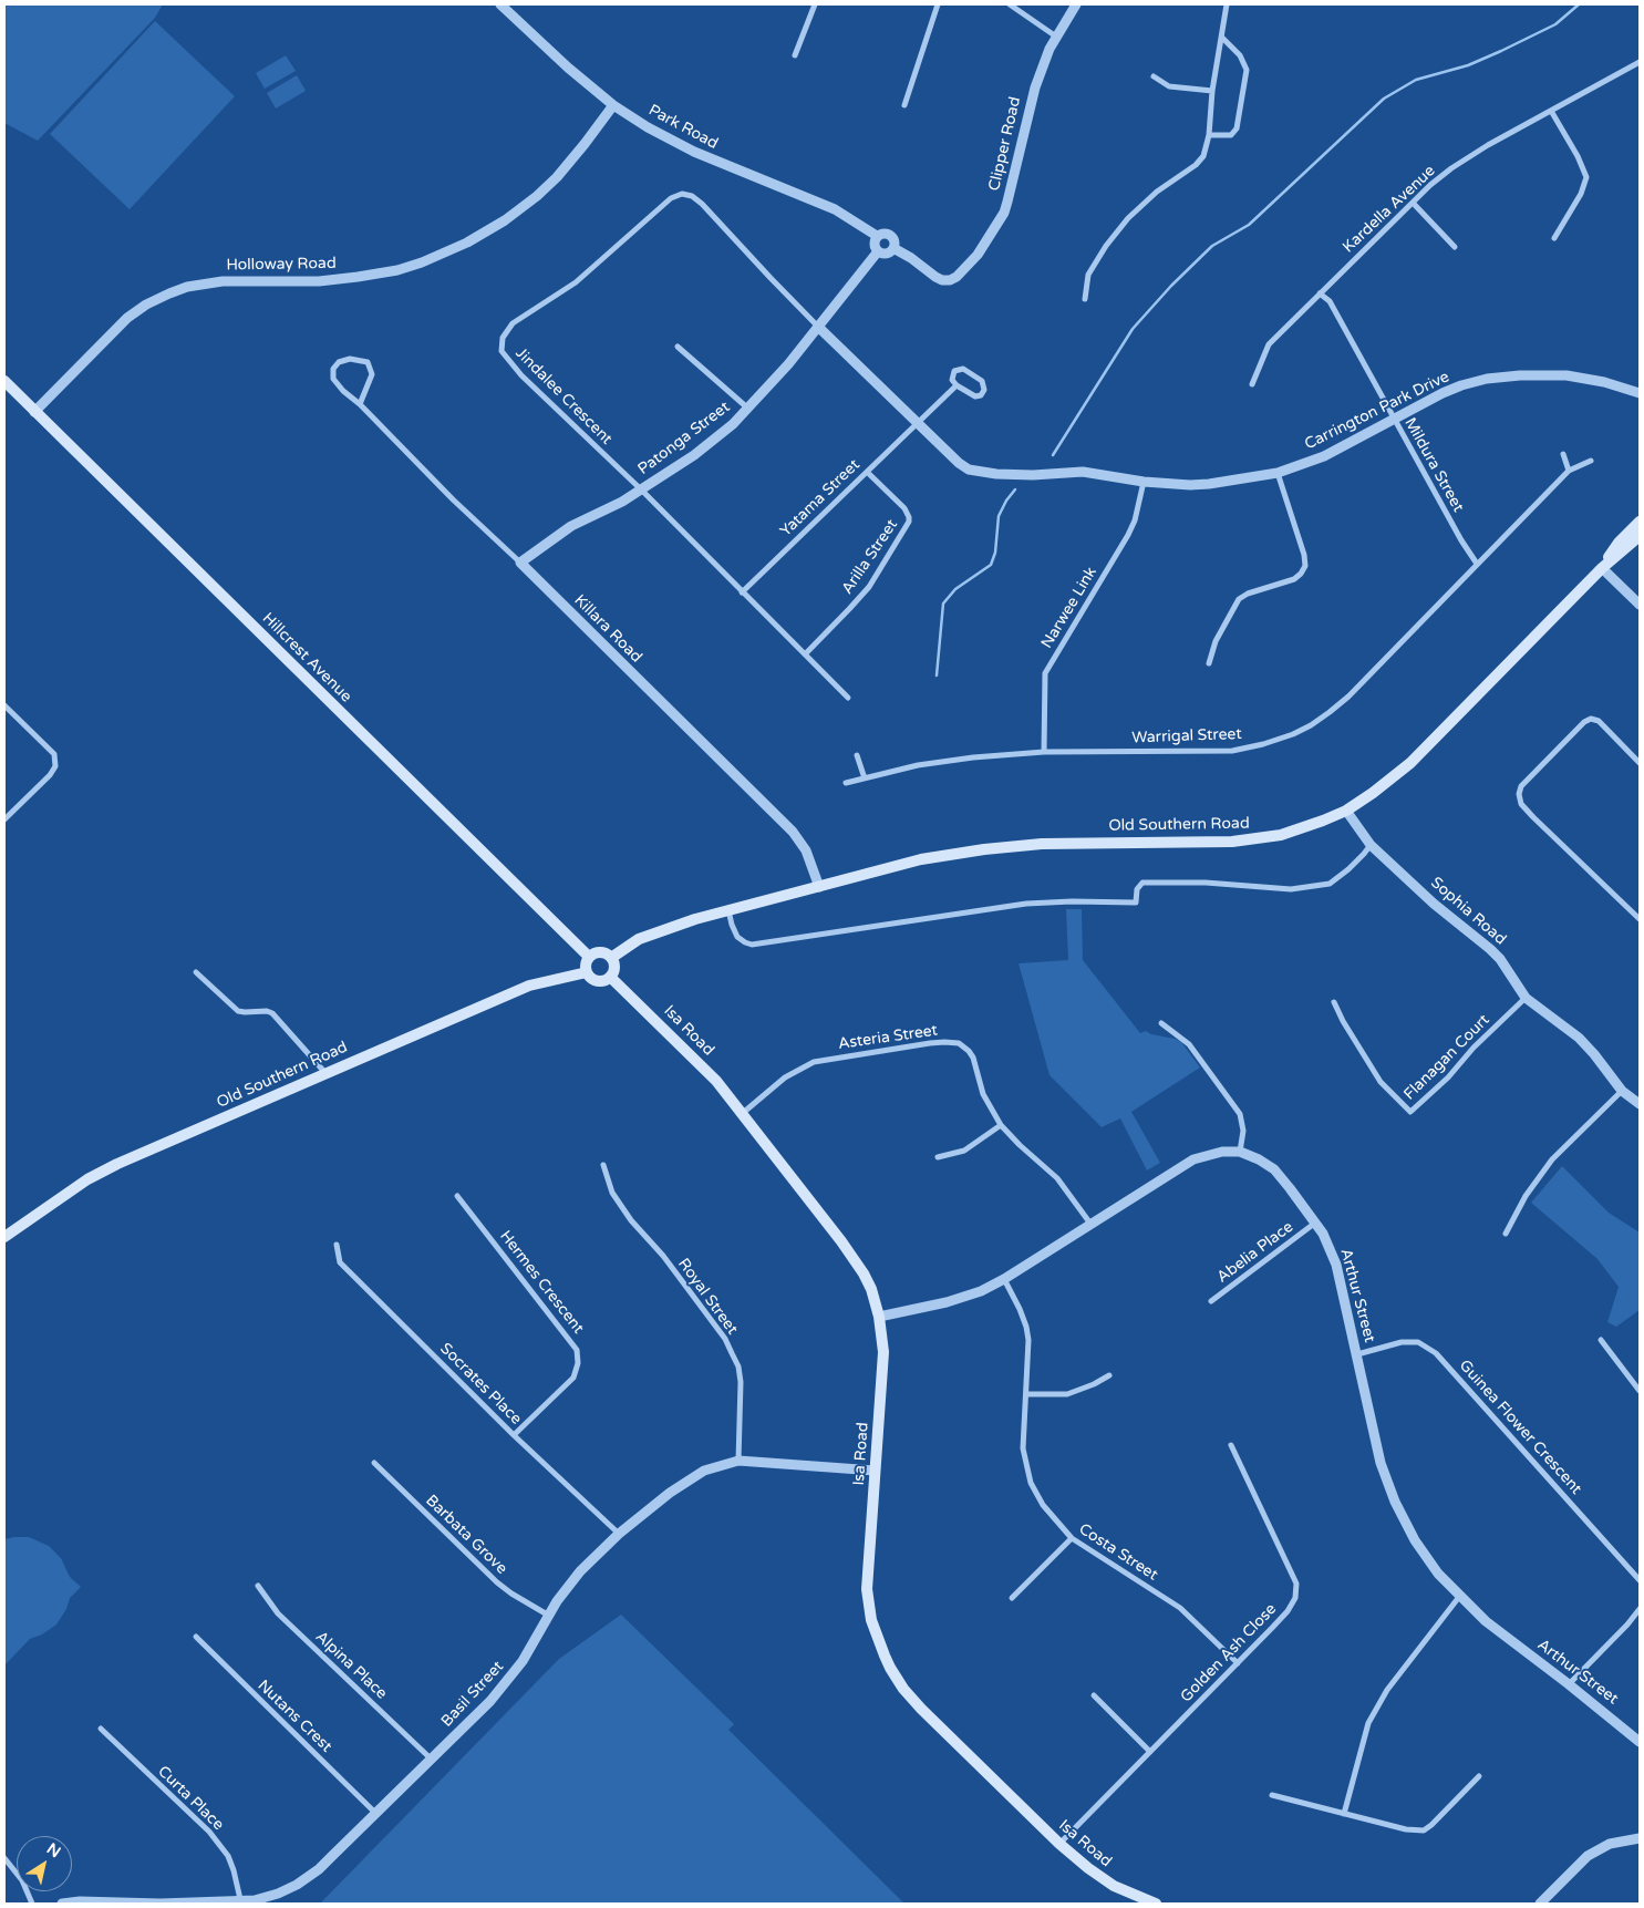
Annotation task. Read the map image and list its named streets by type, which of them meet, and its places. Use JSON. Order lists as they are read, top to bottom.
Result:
{
  "streets": {
    "main road": ["Hillcrest Avenue", "Old Southern Road", "Isa Road"],
    "street": [
      "Park Road",
      "Clipper Road",
      "Kardella Avenue",
      "Holloway Road",
      "Jindalee Crescent",
      "Carrington Park Drive",
      "Patonga Street",
      "Mildura Street",
      "Yatama Street",
      "Arilla Street",
      "Narwee Link",
      "Killara Road",
      "Warrigal Street",
      "Sophia Road",
      "Asteria Street",
      "Flanagan Court",
      "Abelia Place",
      "Hermes Crescent",
      "Arthur Street",
      "Royal Street",
      "Socrates Place",
      "Guinea Flower Crescent",
      "Barbata Grove",
      "Costa Street",
      "Golden Ash Close",
      "Alpina Place",
      "Basil Street",
      "Nutans Crest",
      "Curta Place"
    ]
  },
  "crossings": [
    ["Park Road", "Clipper Road"],
    ["Park Road", "Holloway Road"],
    ["Park Road", "Patonga Street"],
    ["Clipper Road", "Patonga Street"],
    ["Kardella Avenue", "Mildura Street"],
    ["Holloway Road", "Hillcrest Avenue"],
    ["Jindalee Crescent", "Carrington Park Drive"],
    ["Jindalee Crescent", "Patonga Street"],
    ["Jindalee Crescent", "Yatama Street"],
    ["Jindalee Crescent", "Arilla Street"],
    ["Carrington Park Drive", "Patonga Street"],
    ["Carrington Park Drive", "Mildura Street"],
    ["Carrington Park Drive", "Yatama Street"],
    ["Carrington Park Drive", "Narwee Link"],
    ["Patonga Street", "Killara Road"],
    ["Mildura Street", "Warrigal Street"],
    ["Yatama Street", "Arilla Street"],
    ["Narwee Link", "Warrigal Street"],
    ["Killara Road", "Old Southern Road"],
    ["Hillcrest Avenue", "Old Southern Road"],
    ["Hillcrest Avenue", "Isa Road"],
    ["Old Southern Road", "Sophia Road"],
    ["Old Southern Road", "Isa Road"],
    ["Sophia Road", "Flanagan Court"],
    ["Isa Road", "Asteria Street"],
    ["Isa Road", "Golden Ash Close"],
    ["Isa Road", "Basil Street"],
    ["Abelia Place", "Arthur Street"],
    ["Hermes Crescent", "Socrates Place"],
    ["Arthur Street", "Guinea Flower Crescent"],
    ["Royal Street", "Basil Street"],
    ["Socrates Place", "Basil Street"],
    ["Barbata Grove", "Basil Street"],
    ["Costa Street", "Golden Ash Close"],
    ["Alpina Place", "Basil Street"],
    ["Basil Street", "Nutans Crest"],
    ["Basil Street", "Curta Place"]
  ],
  "north": "top right"
}
